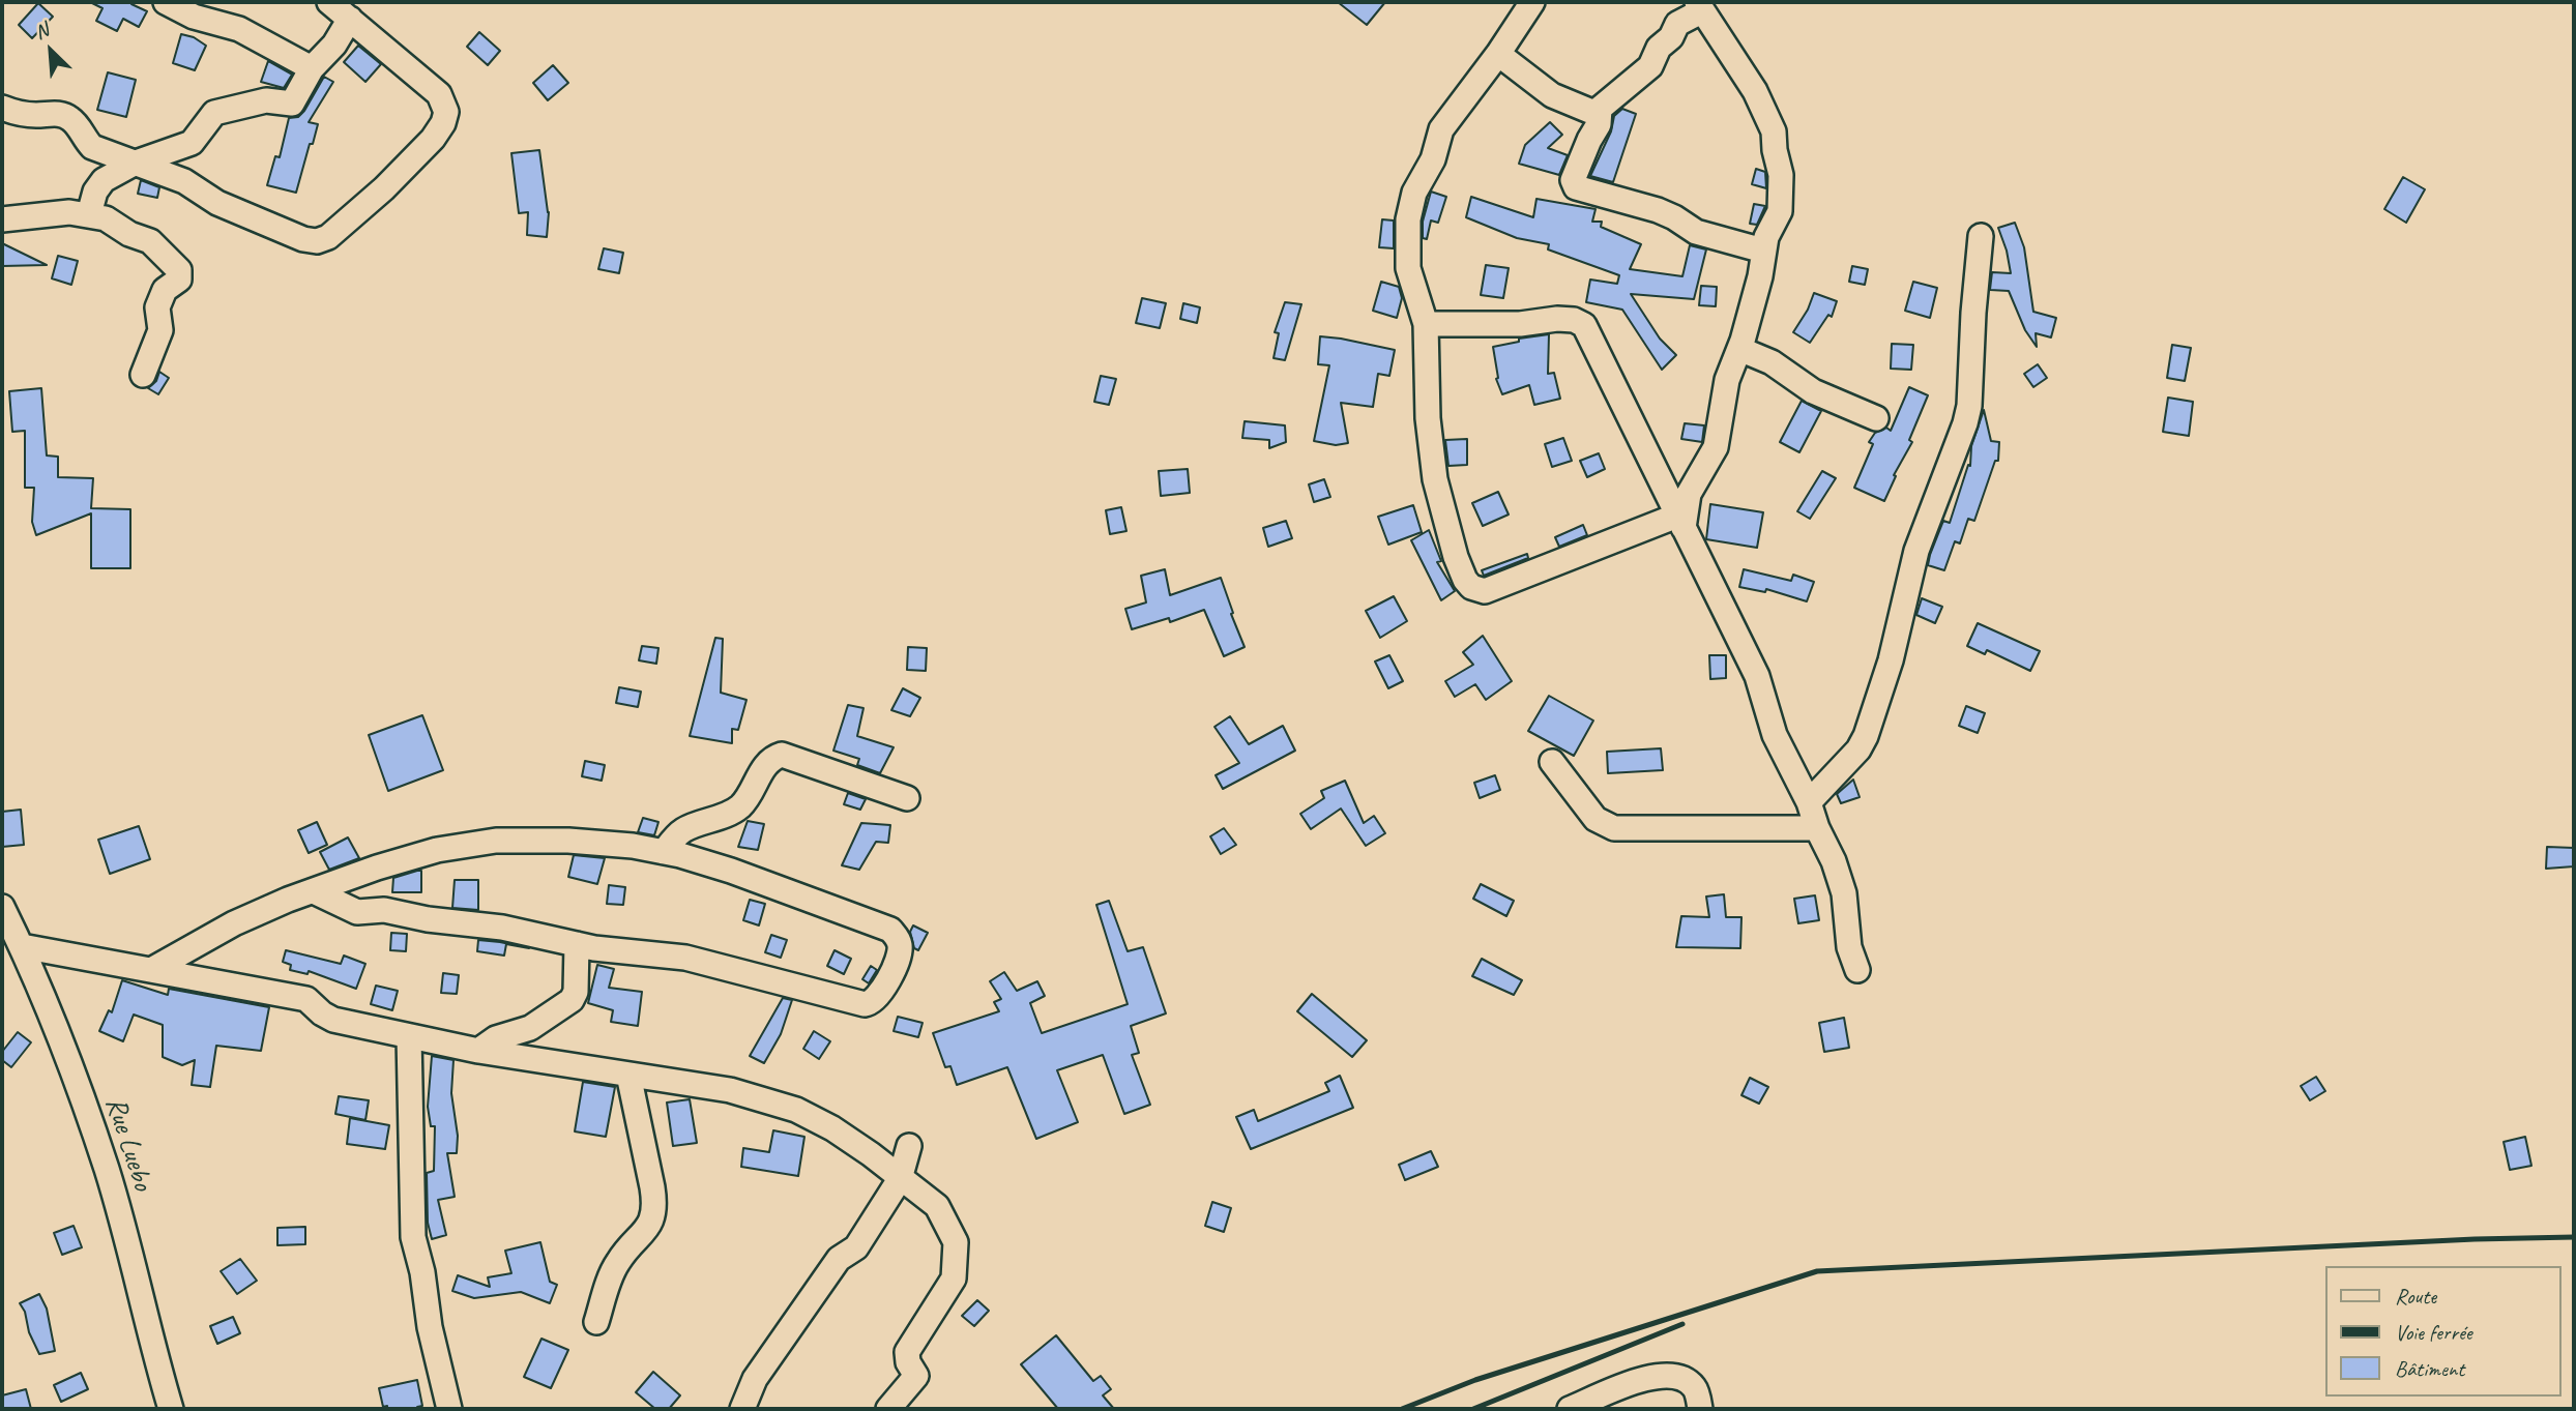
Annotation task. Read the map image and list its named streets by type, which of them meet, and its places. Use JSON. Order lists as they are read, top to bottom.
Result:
{
  "streets": {
    "street": ["Rue Luebo"]
  },
  "legend": ["Route", "Voie ferrée", "Bâtiment"],
  "north": "top left"
}
